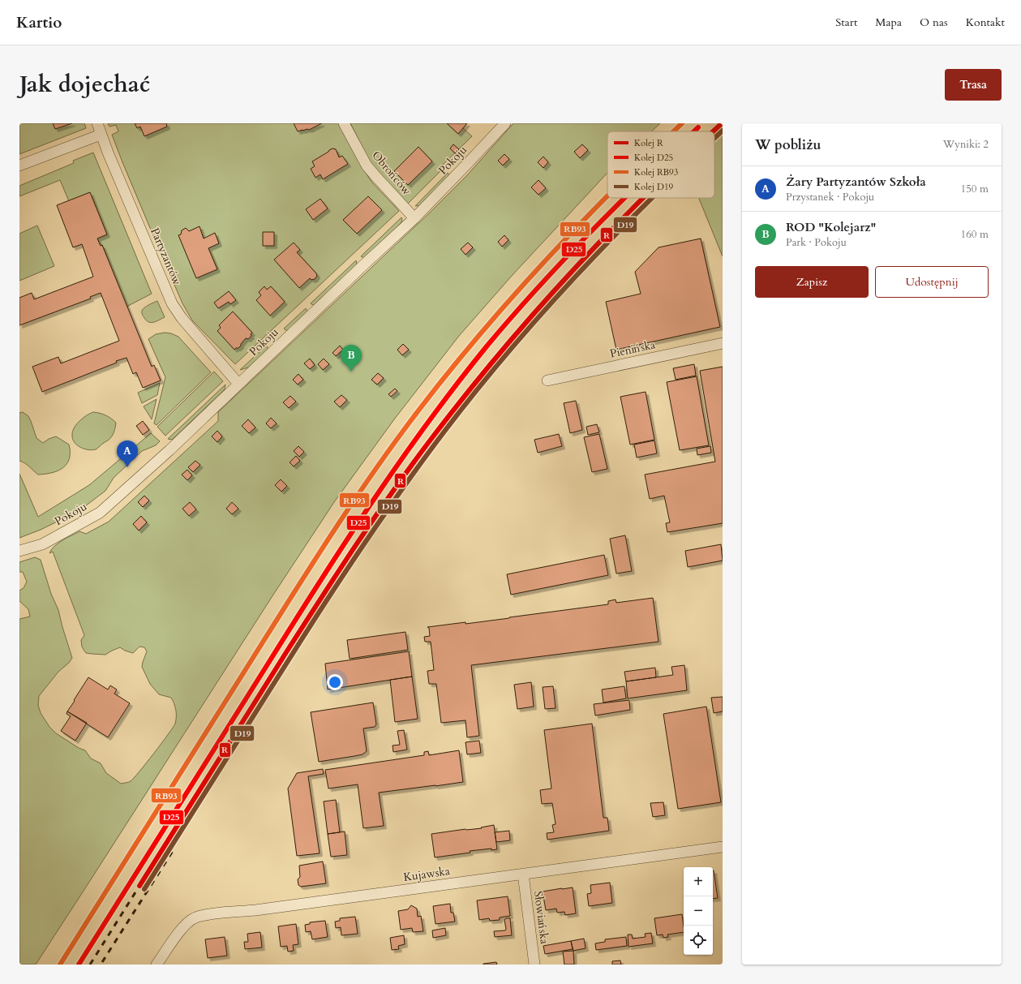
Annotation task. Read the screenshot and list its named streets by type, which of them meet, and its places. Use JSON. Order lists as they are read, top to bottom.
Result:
{
  "streets": {
    "street": [
      "Pokoju",
      "Obrońców",
      "Partyzantów",
      "Pienińska",
      "Kujawska",
      "Słowiańska"
    ]
  },
  "crossings": [
    ["Pokoju", "Obrońców"],
    ["Pokoju", "Partyzantów"],
    ["Kujawska", "Słowiańska"]
  ],
  "lines": [
    "rail line R",
    "rail line RB93",
    "rail line D25",
    "rail line D19"
  ],
  "legend": [
    "Kolej R",
    "Kolej D25",
    "Kolej RB93",
    "Kolej D19"
  ],
  "page": {
    "header": "Kartio",
    "nav": [
      "Start",
      "Mapa",
      "O nas",
      "Kontakt"
    ],
    "title": "Jak dojechać",
    "buttons": [
      "Trasa",
      ["Zapisz", "Udostępnij"]
    ],
    "heading": ["W pobliżu", "Wyniki: 2"],
    "list": [
      {
        "mark": "A",
        "name": "Żary Partyzantów Szkoła",
        "note": "Przystanek · Pokoju",
        "value": "150 m"
      },
      {
        "mark": "B",
        "name": "ROD \"Kolejarz\"",
        "note": "Park · Pokoju",
        "value": "160 m"
      }
    ],
    "pins": ["B", "A"],
    "map_buttons": ["+", "−"]
  }
}
